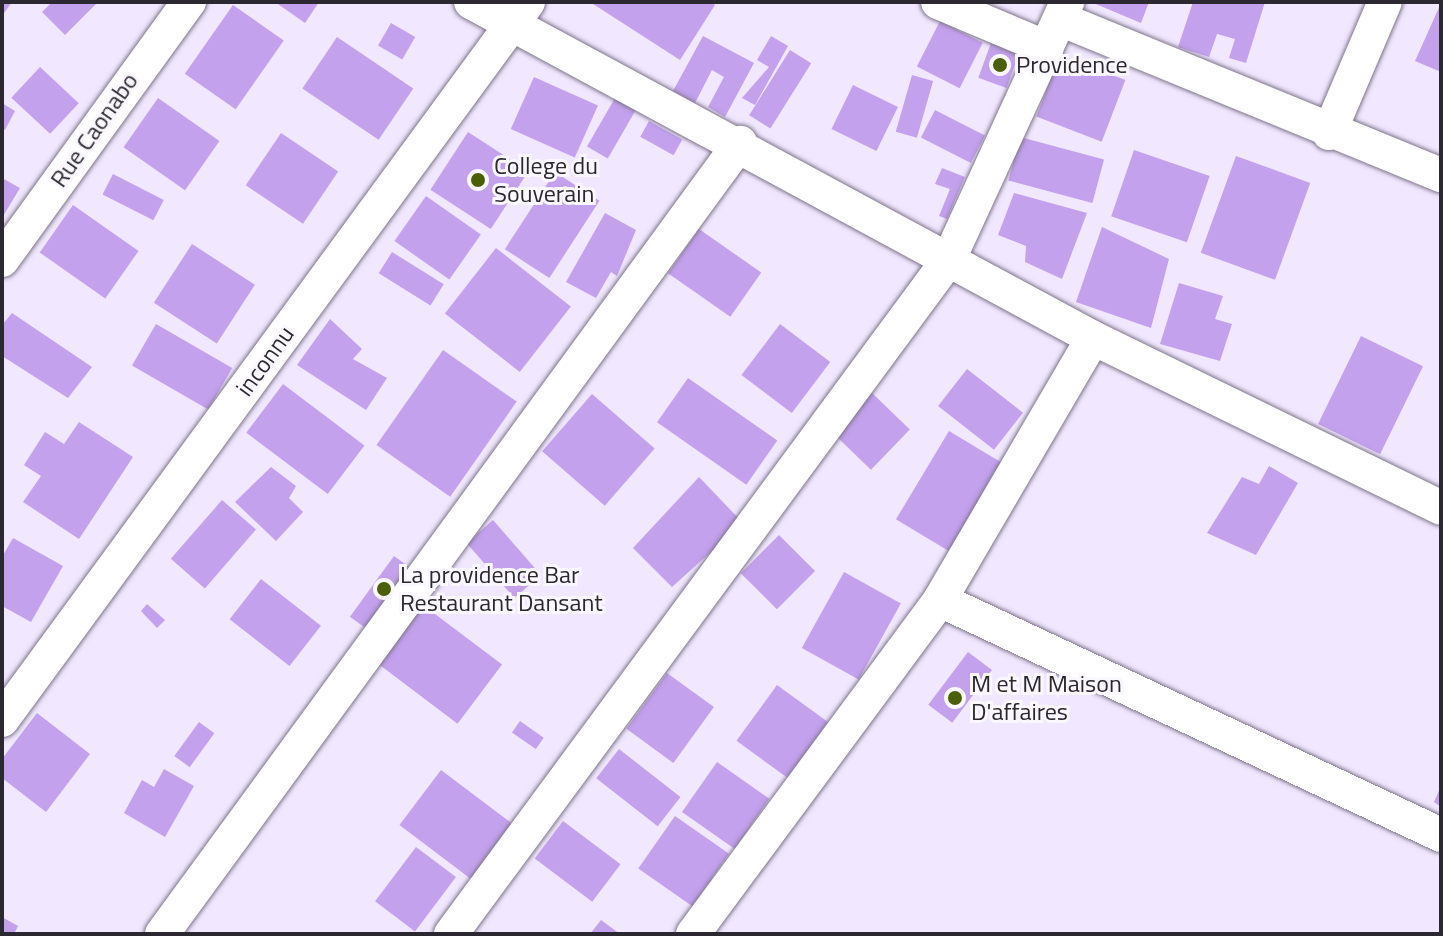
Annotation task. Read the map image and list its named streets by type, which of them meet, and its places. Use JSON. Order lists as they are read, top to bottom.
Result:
{
  "streets": {
    "street": ["Rue Caonabo", "inconnu"]
  },
  "places": [
    "Providence",
    "College du Souverain",
    "La providence Bar Restaurant Dansant",
    "M et M Maison D'affaires"
  ]
}
